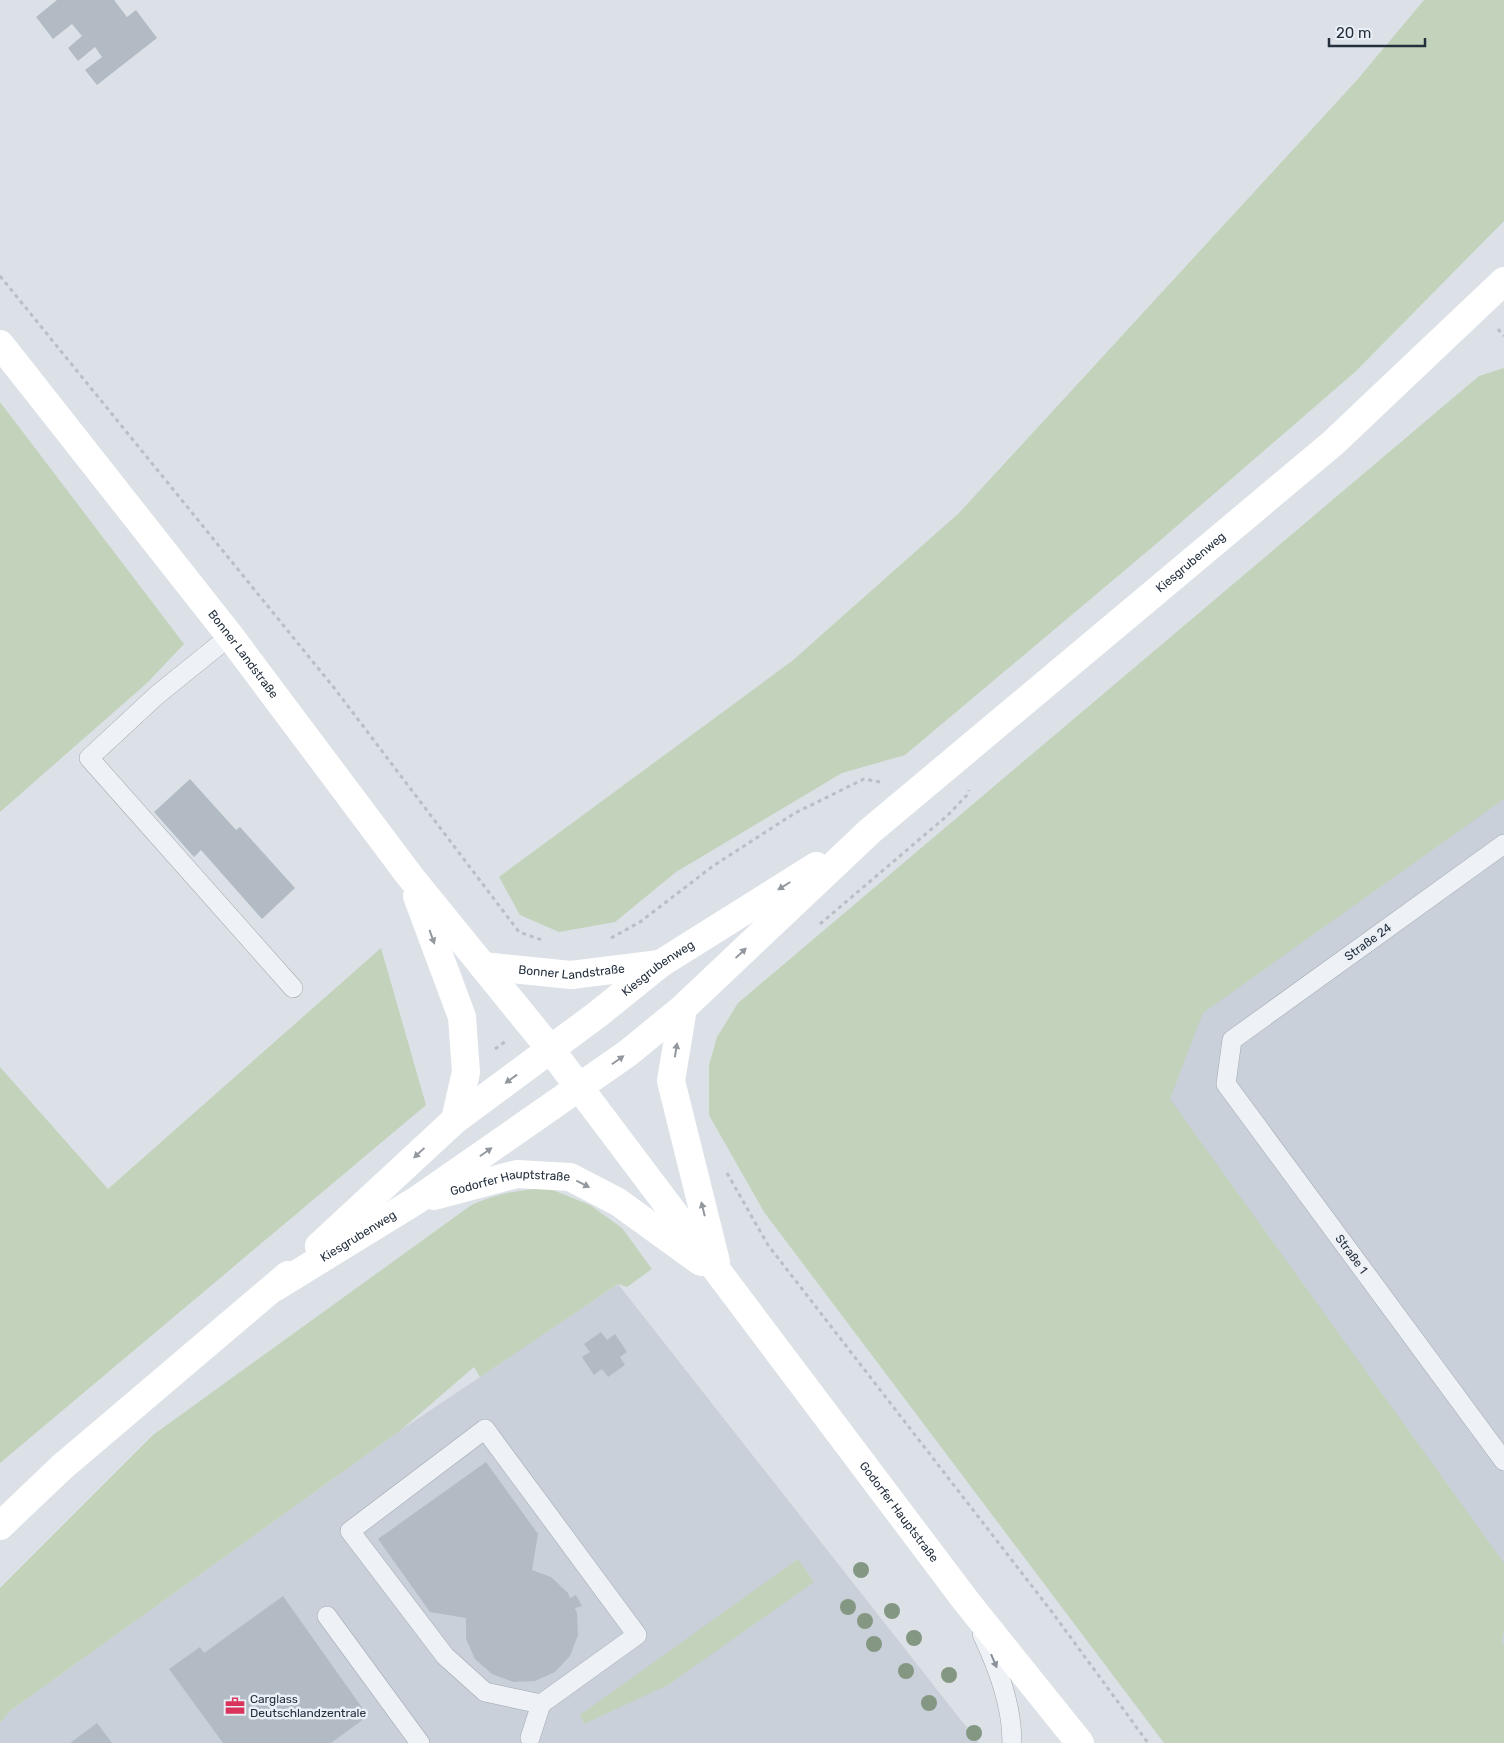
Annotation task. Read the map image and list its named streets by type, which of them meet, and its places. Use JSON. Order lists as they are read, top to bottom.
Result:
{
  "streets": {
    "main road": ["Kiesgrubenweg", "Bonner Landstraße", "Godorfer Hauptstraße"],
    "lane": ["Straße 24", "Straße 1"]
  },
  "crossings": [
    ["Kiesgrubenweg", "Bonner Landstraße"],
    ["Kiesgrubenweg", "Godorfer Hauptstraße"],
    ["Bonner Landstraße", "Godorfer Hauptstraße"],
    ["Straße 24", "Straße 1"]
  ],
  "places": {
    "office": ["Carglass Deutschlandzentrale"]
  },
  "scale_bar": "20 m"
}
